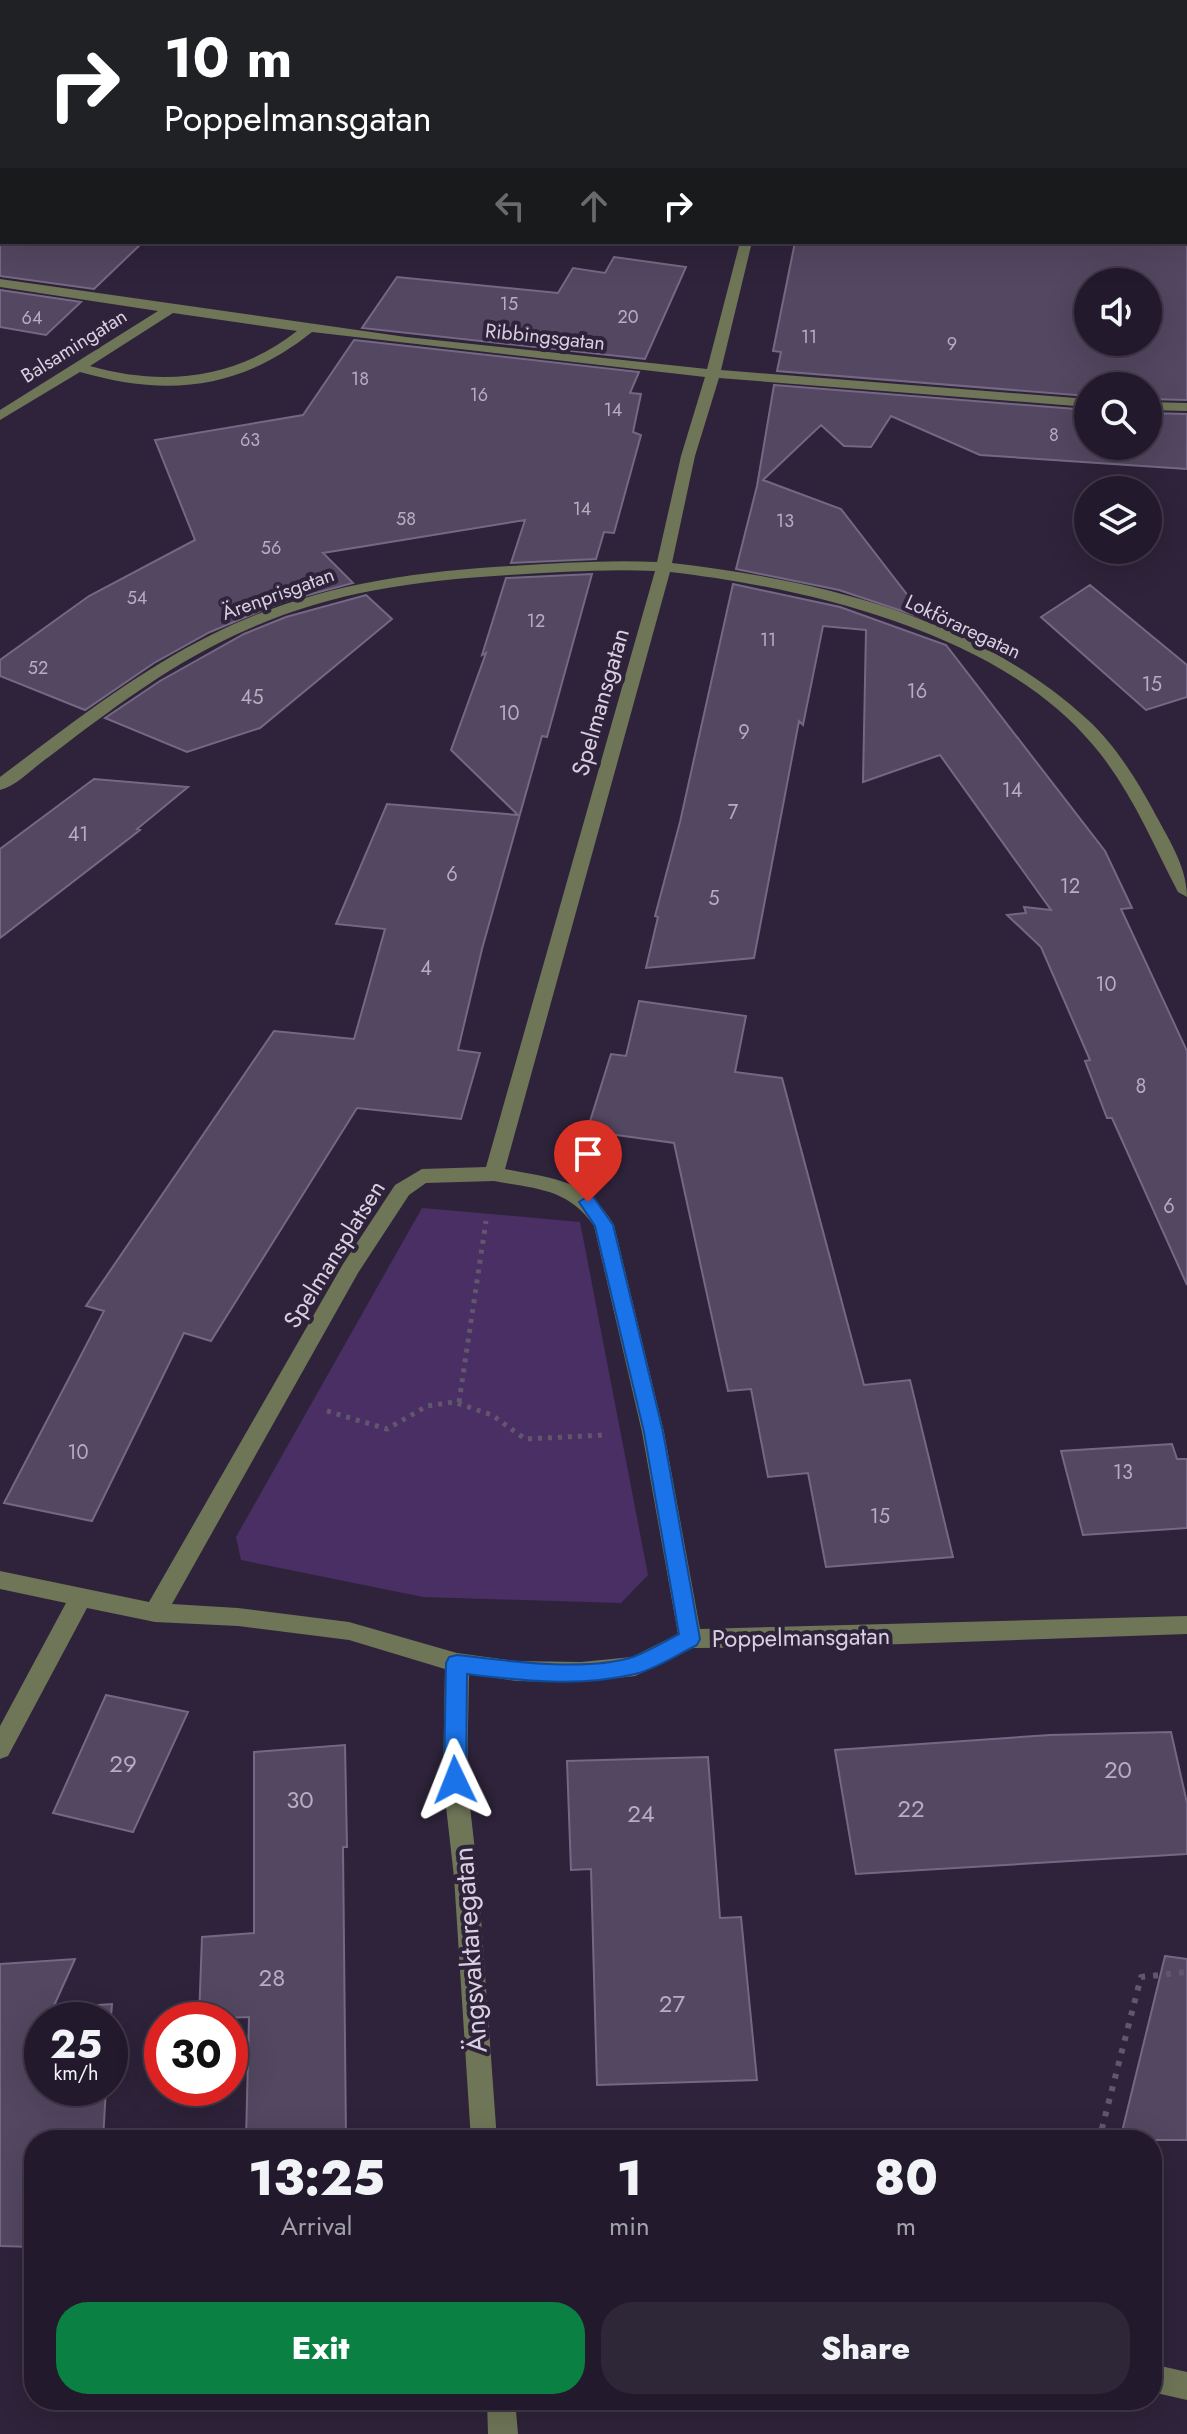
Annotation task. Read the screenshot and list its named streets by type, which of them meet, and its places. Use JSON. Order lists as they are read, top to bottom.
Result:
{
  "streets": {
    "street": [
      "Ribbingsgatan",
      "Balsamingatan",
      "Ärenprisgatan",
      "Lokföraregatan",
      "Spelmansgatan",
      "Spelmansplatsen",
      "Poppelmansgatan",
      "Ängsvaktaregatan"
    ]
  },
  "crossings": [
    ["Ribbingsgatan", "Balsamingatan"],
    ["Ribbingsgatan", "Spelmansgatan"],
    ["Ärenprisgatan", "Lokföraregatan"],
    ["Ärenprisgatan", "Spelmansgatan"],
    ["Lokföraregatan", "Spelmansgatan"],
    ["Spelmansgatan", "Spelmansplatsen"],
    ["Spelmansplatsen", "Poppelmansgatan"],
    ["Poppelmansgatan", "Ängsvaktaregatan"]
  ],
  "house_numbers": [
    "15",
    "20",
    "64",
    "11",
    "9",
    "18",
    "16",
    "14",
    "8",
    "63",
    "14",
    "58",
    "13",
    "56",
    "54",
    "12",
    "11",
    "52",
    "15",
    "16",
    "45",
    "10",
    "9",
    "14",
    "7",
    "41",
    "6",
    "12",
    "5",
    "4",
    "10",
    "8",
    "6",
    "10",
    "13",
    "15",
    "29",
    "20",
    "30",
    "22",
    "24",
    "28",
    "27"
  ],
  "page": {
    "turn": ["10 m", "Poppelmansgatan"],
    "speed": "25 km/h",
    "limit": "30",
    "eta": [
      "13:25",
      "Arrival",
      "1",
      "min",
      "80",
      "m"
    ],
    "buttons": ["Exit", "Share"]
  }
}
